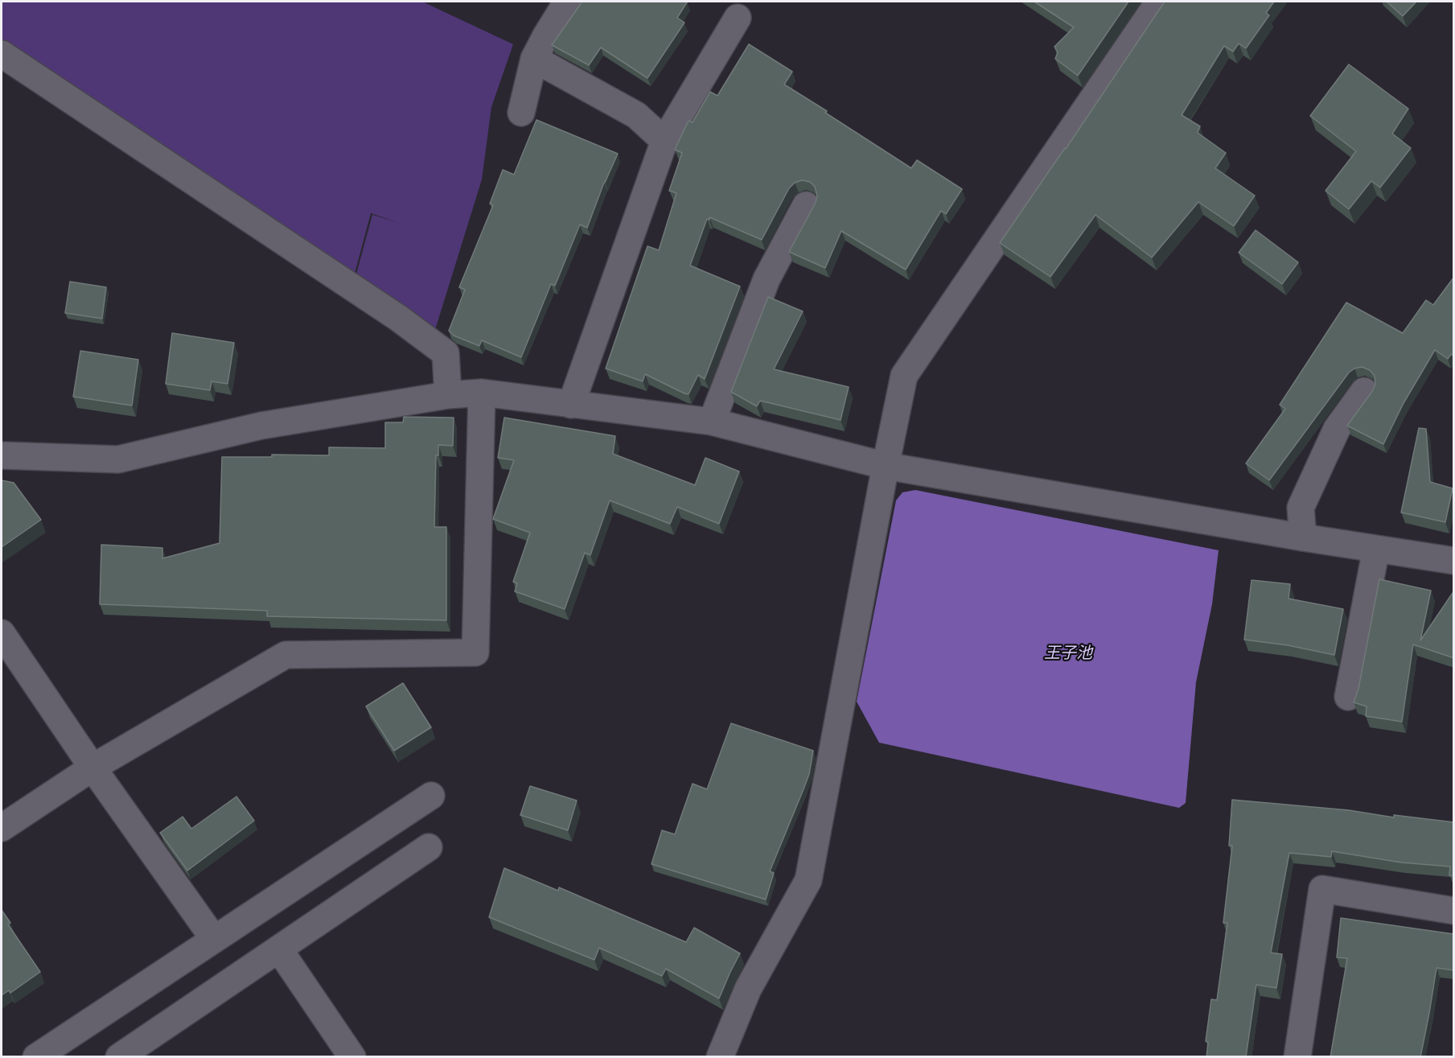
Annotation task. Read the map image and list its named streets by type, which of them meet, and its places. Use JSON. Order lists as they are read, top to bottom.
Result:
{
  "water": ["王子池"]
}
